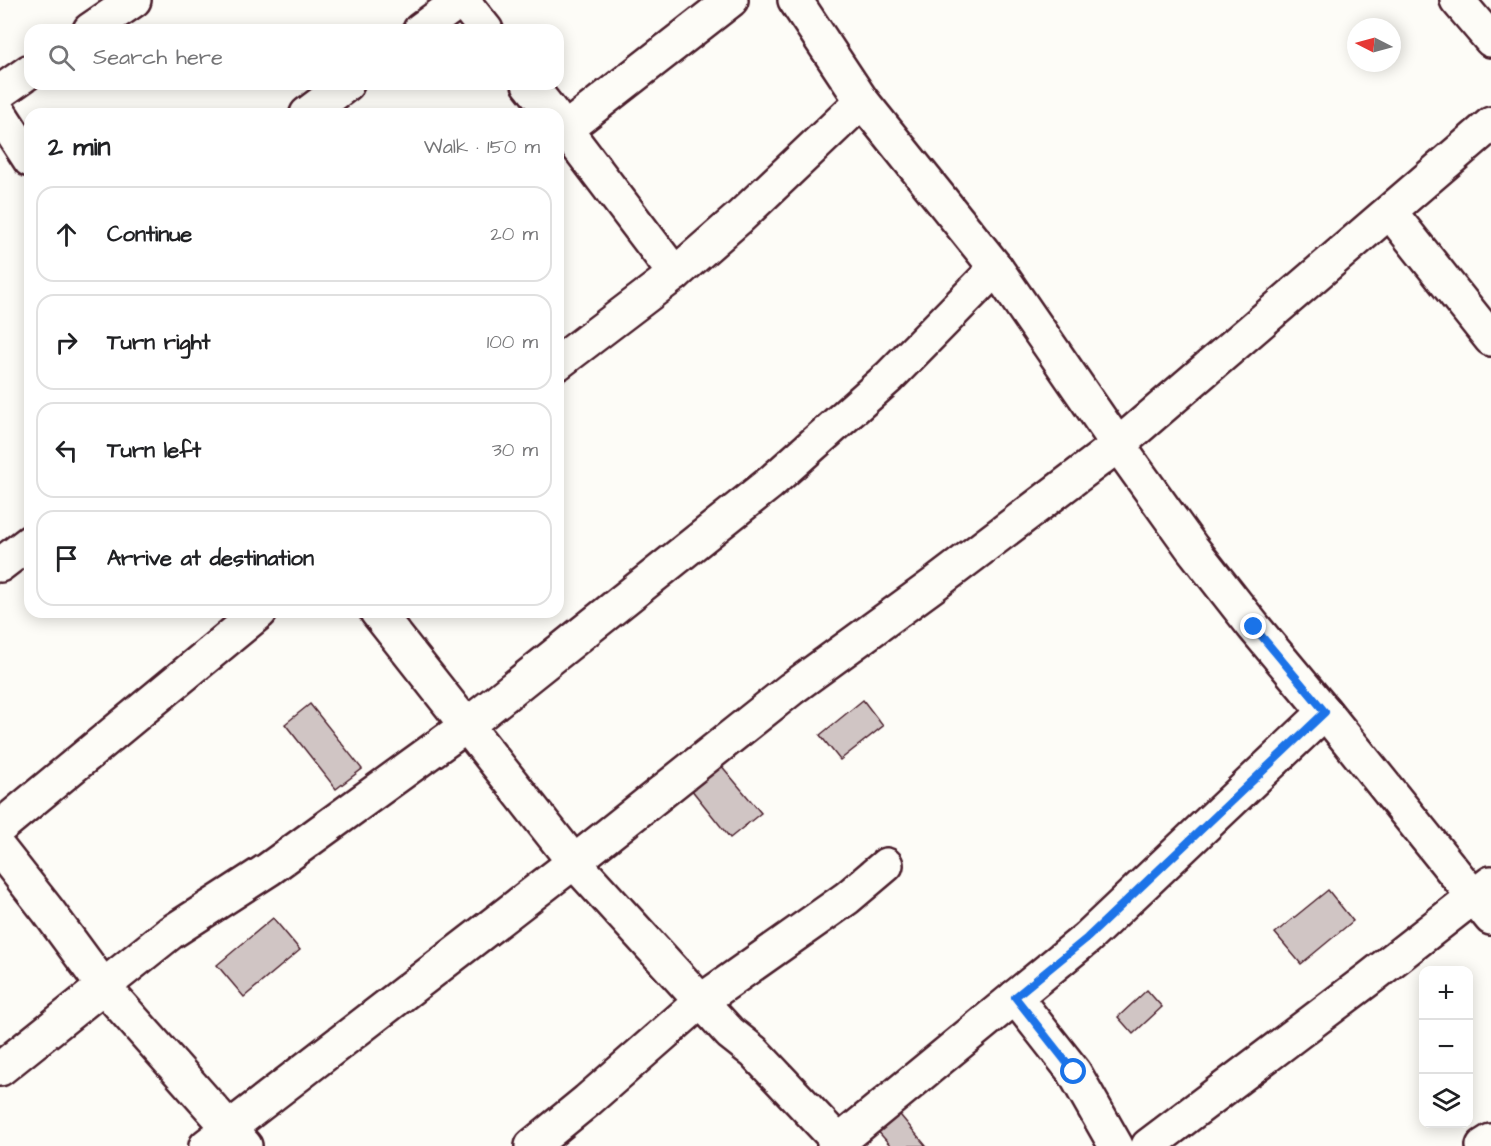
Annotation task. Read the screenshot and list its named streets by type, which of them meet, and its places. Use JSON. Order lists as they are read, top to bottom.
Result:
{
  "north": "left",
  "page": {
    "search": "Search here",
    "heading": ["2 min", "Walk · 150 m"],
    "list": [
      ["Continue", "20 m"],
      ["Turn right", "100 m"],
      ["Turn left", "30 m"],
      "Arrive at destination"
    ],
    "map_buttons": ["+", "−"]
  }
}
